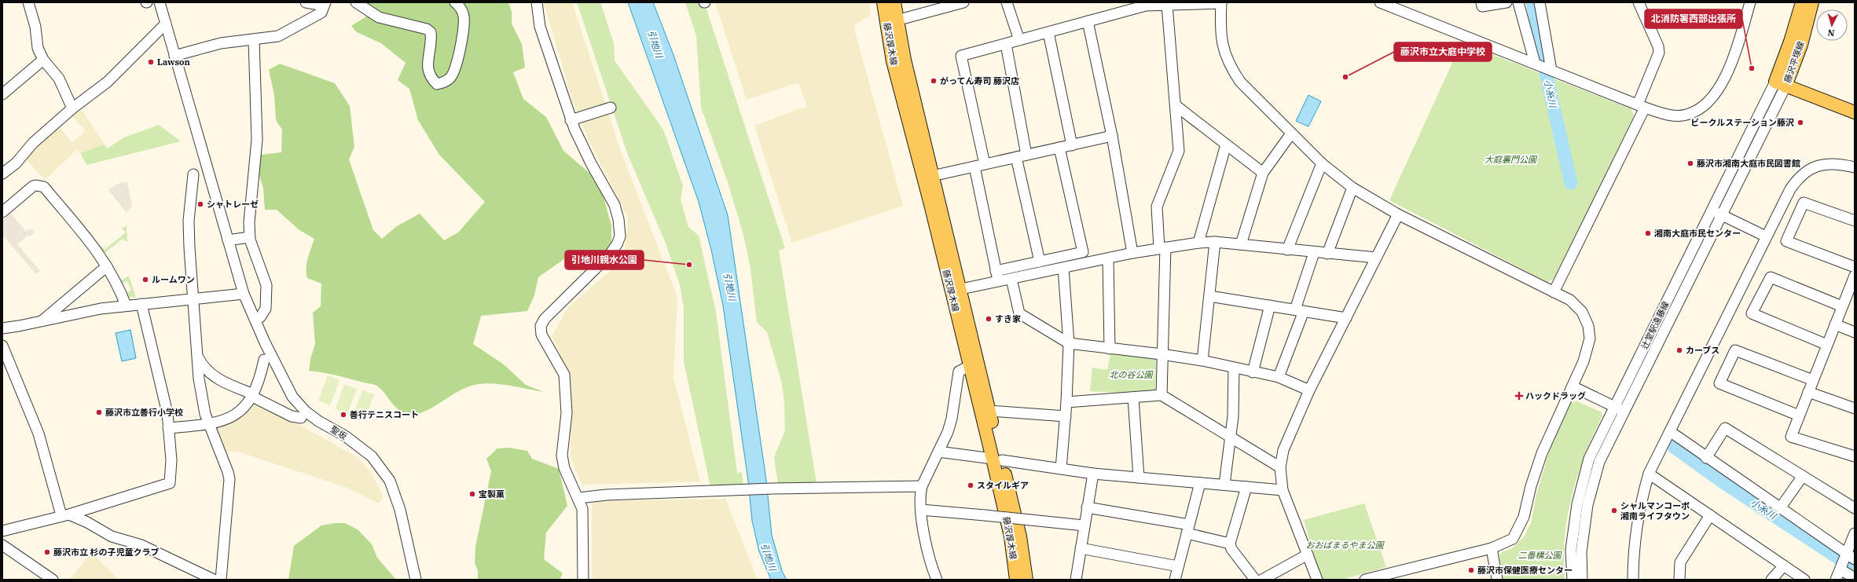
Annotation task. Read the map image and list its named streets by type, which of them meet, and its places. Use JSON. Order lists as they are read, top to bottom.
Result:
{
  "streets": {
    "main road": ["藤沢厚木線", "藤沢平塚線"],
    "street": ["辻堂駅遠藤線", "聖坂"]
  },
  "crossings": [
    ["藤沢平塚線", "辻堂駅遠藤線"]
  ],
  "water": ["引地川", "小糸川"],
  "parks": [
    "大庭裏門公園",
    "北の谷公園",
    "おおばまるやま公園",
    "二番構公園"
  ],
  "places": {
    "other": [
      "Lawson",
      "北消防署西部出張所",
      "藤沢市立大庭中学校",
      "がってん寿司 藤沢店",
      "ビークルステーション藤沢",
      "藤沢市湘南大庭市民図書館",
      "シャトレーゼ",
      "湘南大庭市民センター",
      "引地川親水公園",
      "ルームワン",
      "すき家",
      "カーブス",
      "藤沢市立善行小学校",
      "善行テニスコート",
      "スタイルギア",
      "宝製菓",
      "シャルマンコーポ 湘南ライフタウン",
      "藤沢市立 杉の子児童クラブ",
      "藤沢市保健医療センター"
    ],
    "health": ["ハックドラッグ"]
  },
  "north": "bottom"
}
